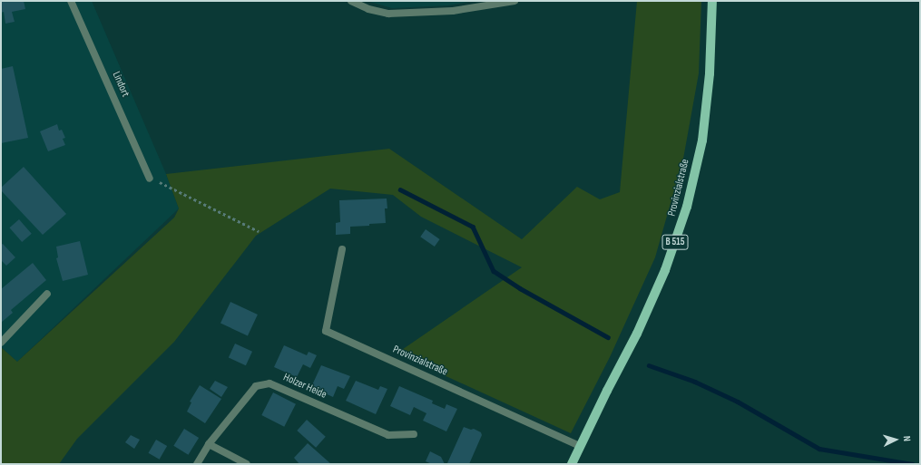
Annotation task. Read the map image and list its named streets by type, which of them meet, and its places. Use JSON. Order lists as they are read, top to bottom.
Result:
{
  "streets": {
    "main road": ["Provinzialstraße", "B 515"],
    "street": ["Lindort", "Holzer Heide"]
  },
  "north": "right"
}
